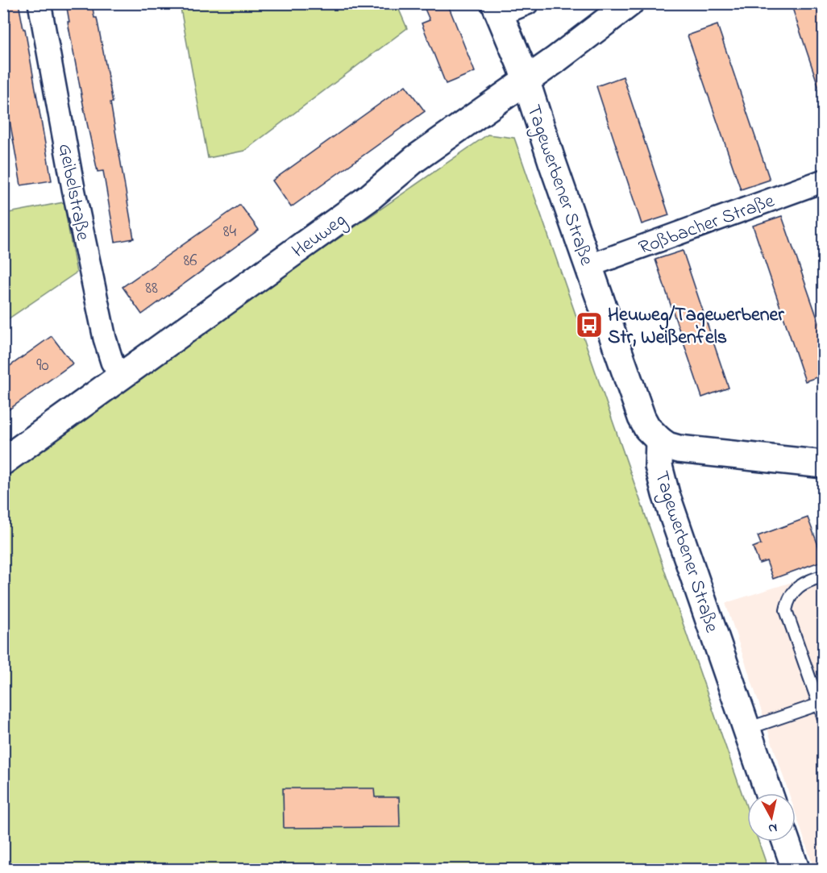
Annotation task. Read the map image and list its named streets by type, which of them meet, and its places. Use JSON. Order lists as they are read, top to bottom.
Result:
{
  "streets": {
    "street": [
      "Tagewerbener Straße",
      "Geibelstraße",
      "Roßbacher Straße",
      "Heuweg"
    ]
  },
  "crossings": [
    ["Tagewerbener Straße", "Roßbacher Straße"],
    ["Tagewerbener Straße", "Heuweg"],
    ["Geibelstraße", "Heuweg"]
  ],
  "places": {
    "bus stop": ["Heuweg/Tagewerbener Str, Weißenfels"]
  },
  "house_numbers": [
    "84",
    "86",
    "88",
    "90"
  ],
  "north": "bottom"
}
